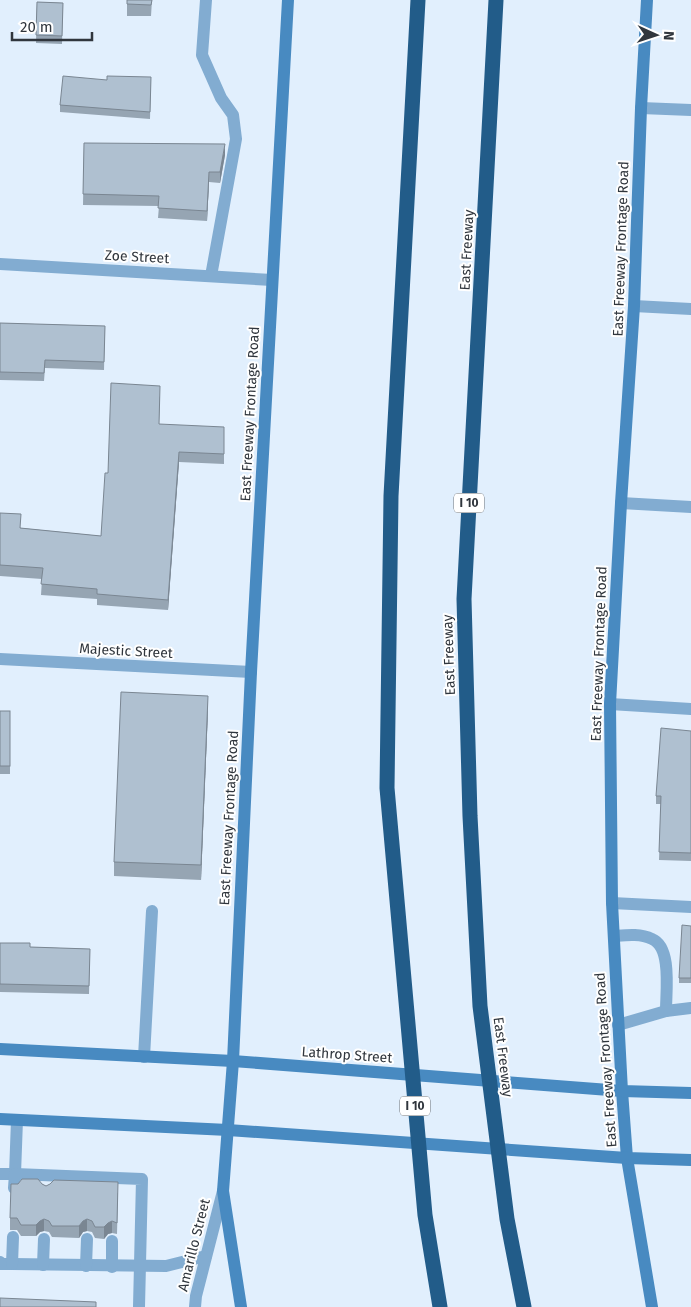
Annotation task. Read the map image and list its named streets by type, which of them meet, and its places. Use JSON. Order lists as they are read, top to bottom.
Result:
{
  "streets": {
    "highway": ["East Freeway", "I 10"],
    "main road": ["East Freeway Frontage Road", "Lathrop Street"],
    "street": ["Zoe Street", "Majestic Street", "Amarillo Street"]
  },
  "crossings": [
    ["East Freeway Frontage Road", "Zoe Street"],
    ["East Freeway Frontage Road", "Majestic Street"],
    ["East Freeway Frontage Road", "Lathrop Street"],
    ["East Freeway Frontage Road", "Amarillo Street"]
  ],
  "scale_bar": "20 m",
  "north": "right"
}
